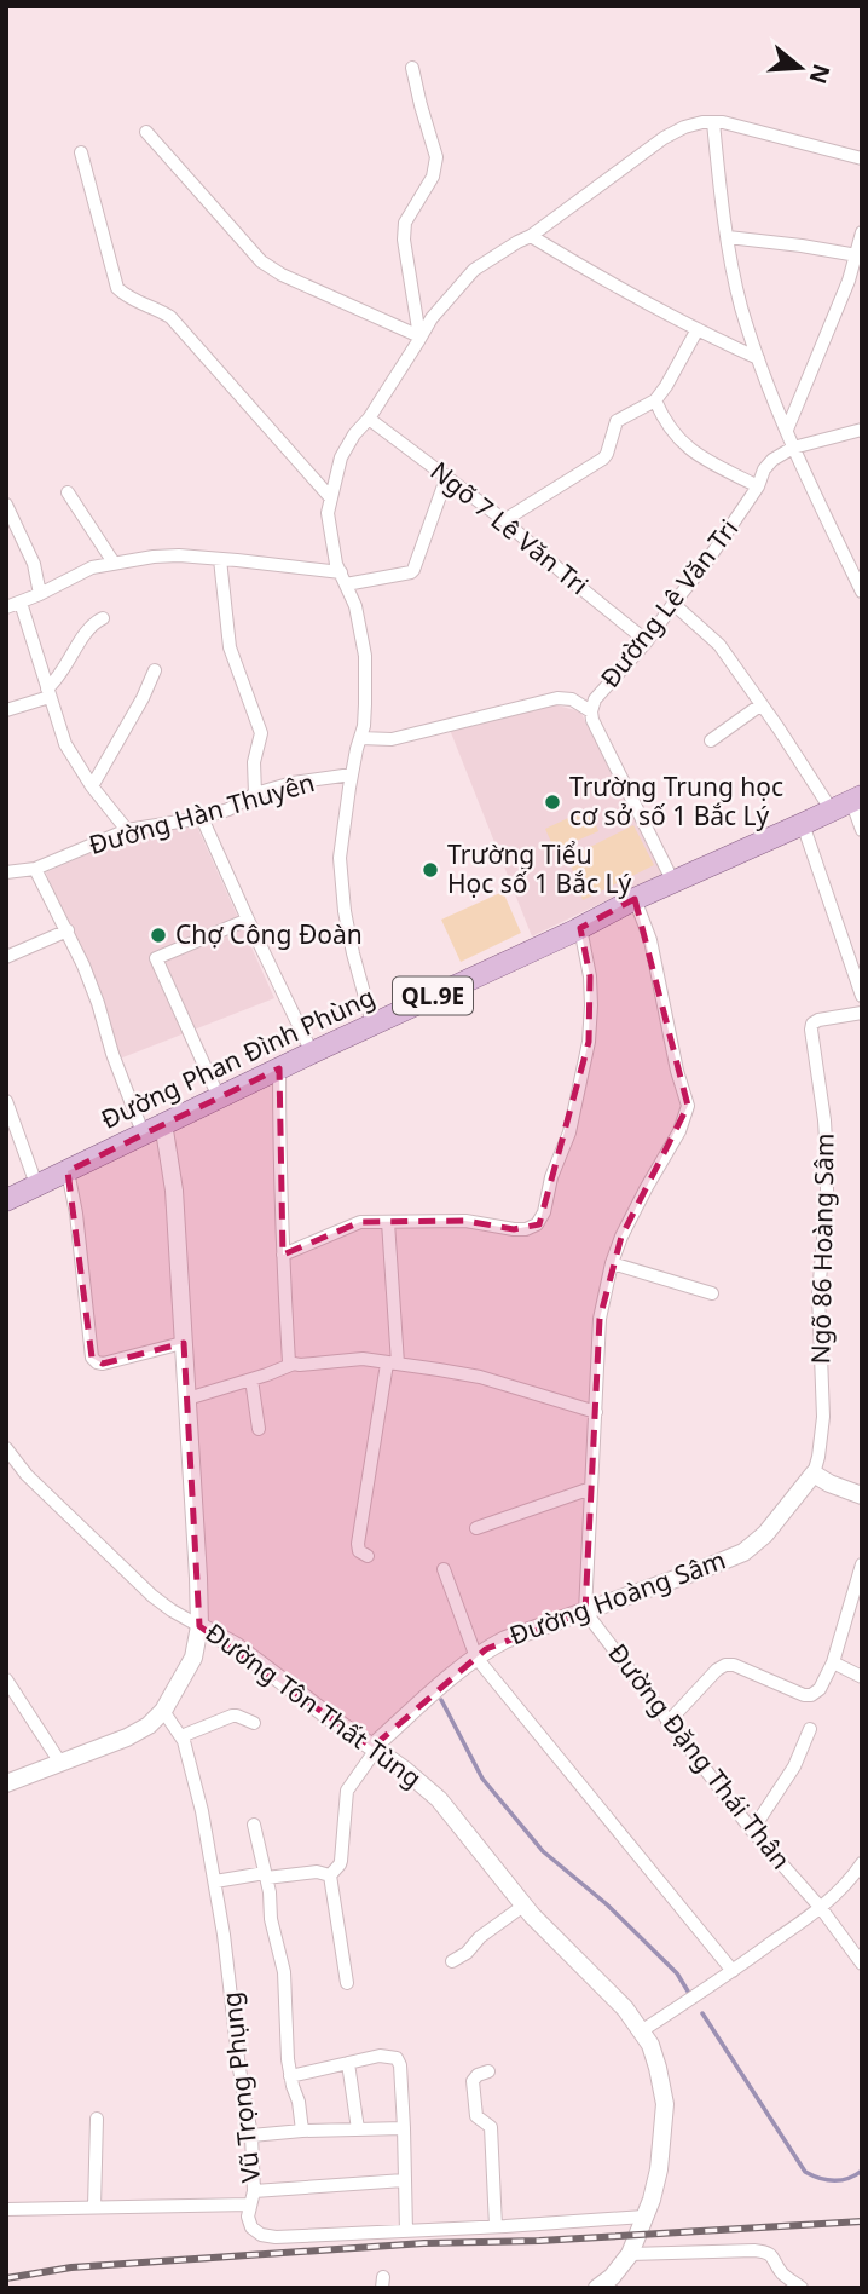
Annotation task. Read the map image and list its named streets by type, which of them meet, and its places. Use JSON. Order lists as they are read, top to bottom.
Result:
{
  "streets": {
    "main road": ["QL.9E", "Đường Phan Đình Phùng"],
    "street": [
      "Ngõ 7 Lê Văn Tri",
      "Đường Lê Văn Tri",
      "Đường Hàn Thuyên",
      "Ngõ 86 Hoàng Sâm",
      "Đường Hoàng Sâm",
      "Đường Tôn Thất Tùng",
      "Đường Đặng Thái Thân",
      "Vũ Trọng Phụng"
    ]
  },
  "crossings": [
    ["Ngõ 7 Lê Văn Tri", "Đường Lê Văn Tri"],
    ["Đường Lê Văn Tri", "Đường Phan Đình Phùng"],
    ["Đường Phan Đình Phùng", "Đường Tôn Thất Tùng"],
    ["Ngõ 86 Hoàng Sâm", "Đường Hoàng Sâm"],
    ["Đường Hoàng Sâm", "Đường Tôn Thất Tùng"],
    ["Đường Hoàng Sâm", "Đường Đặng Thái Thân"],
    ["Đường Tôn Thất Tùng", "Vũ Trọng Phụng"]
  ],
  "places": ["Trường Trung học cơ sở số 1 Bắc Lý", "Trường Tiểu Học số 1 Bắc Lý", "Chợ Công Đoàn"],
  "north": "right"
}
